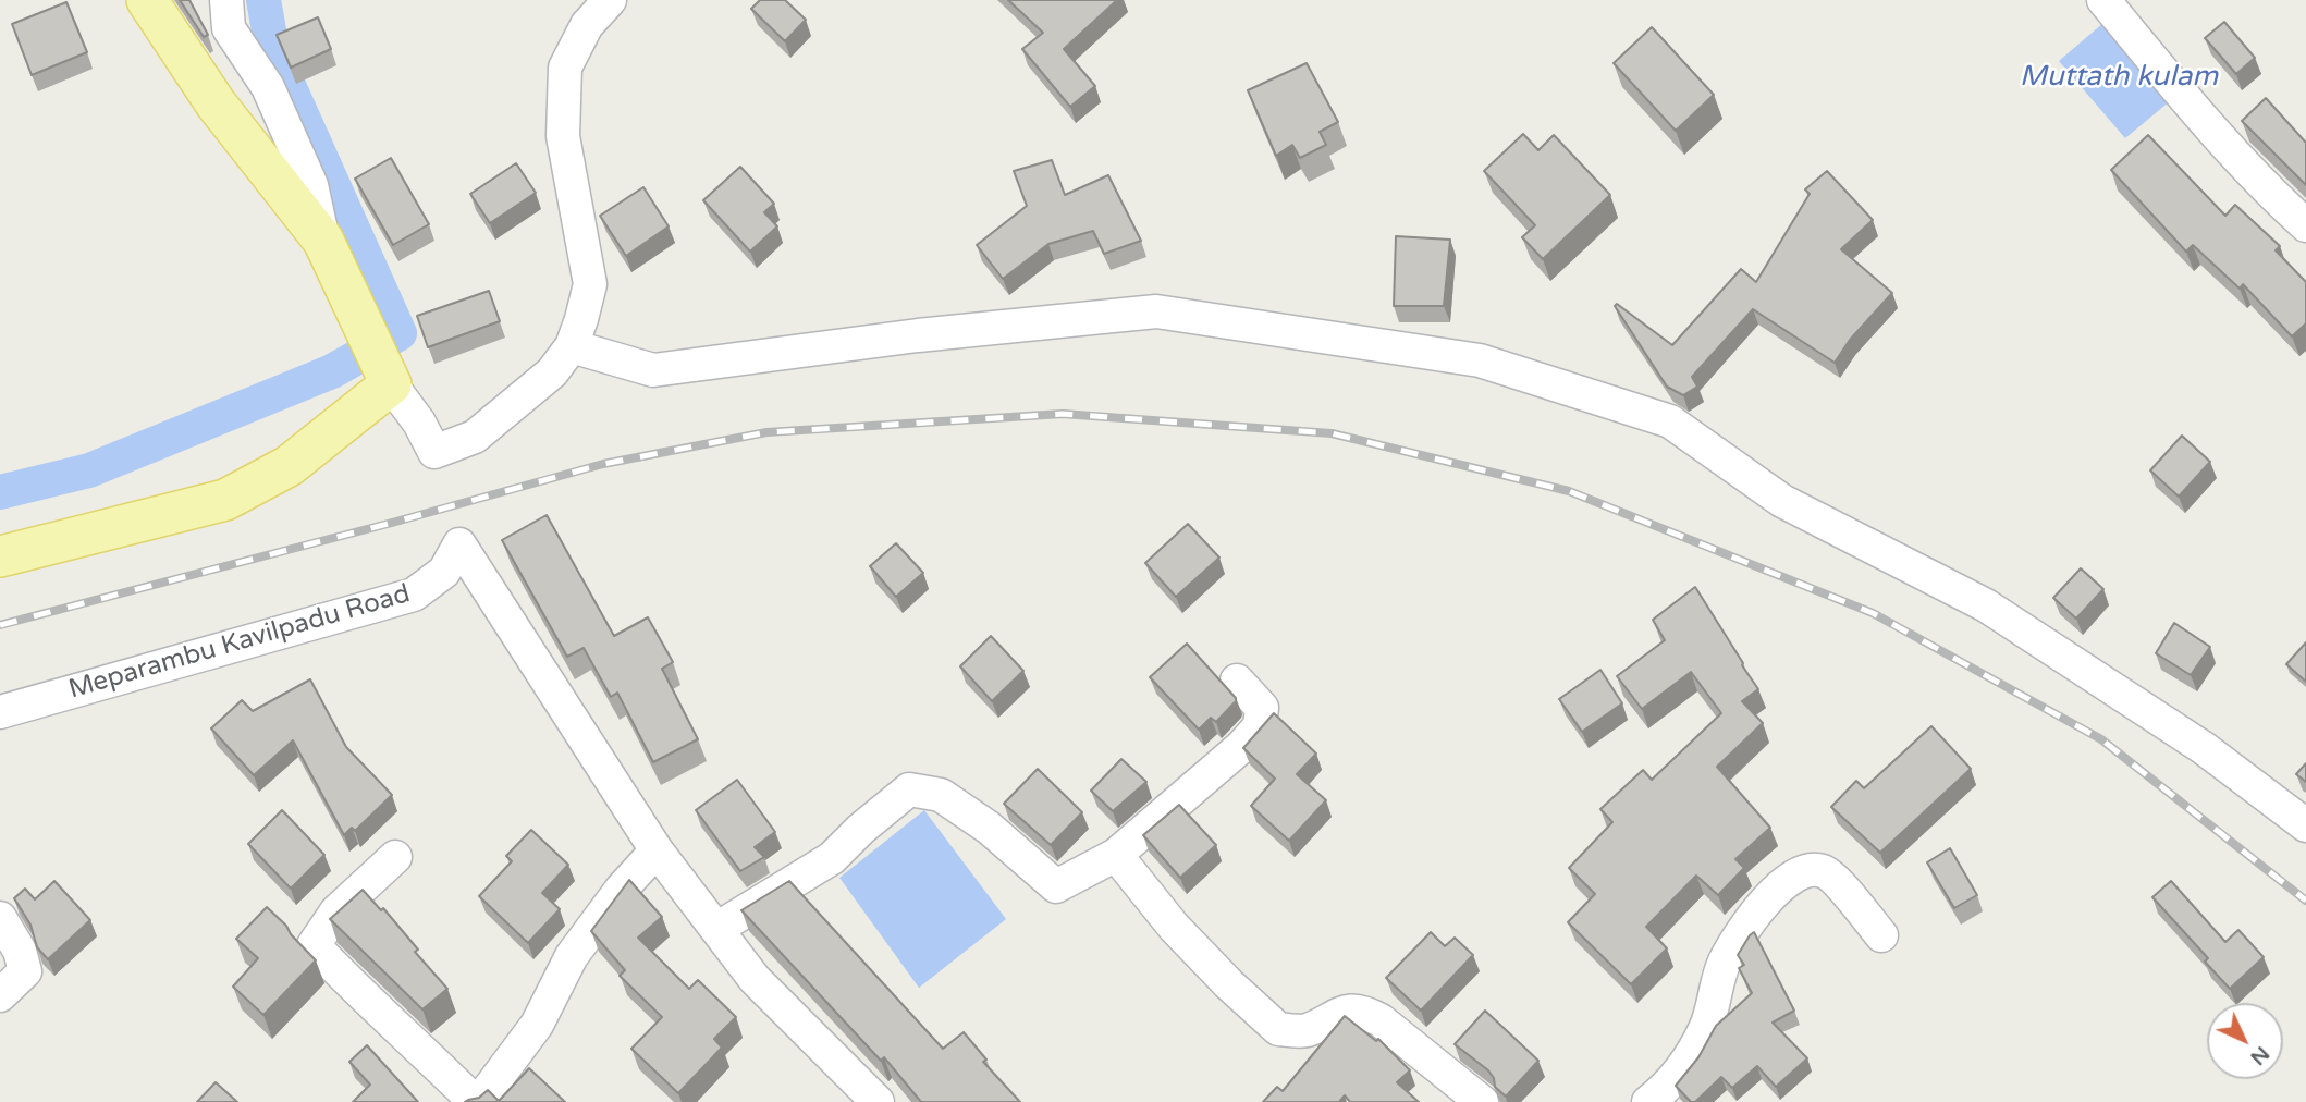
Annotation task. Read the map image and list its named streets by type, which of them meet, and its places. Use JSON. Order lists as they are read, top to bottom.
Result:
{
  "streets": {
    "street": ["Meparambu Kavilpadu Road"]
  },
  "water": ["Muttath kulam"],
  "north": "bottom right"
}
